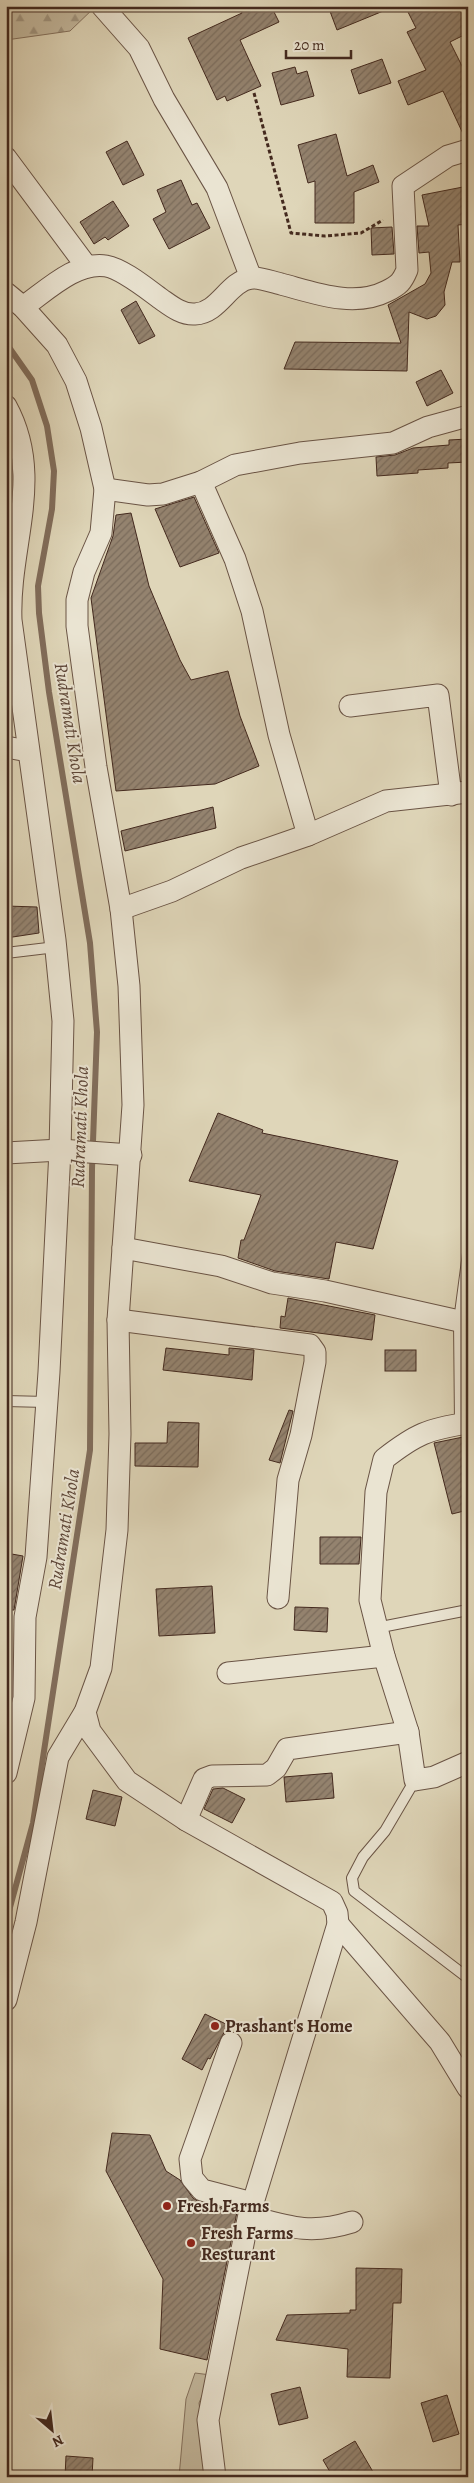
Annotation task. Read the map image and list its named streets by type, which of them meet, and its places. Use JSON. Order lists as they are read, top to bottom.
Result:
{
  "water": ["Rudramati Khola"],
  "places": ["Prashant's Home", "Fresh Farms", "Fresh Farms Resturant"],
  "scale_bar": "20 m",
  "north": "bottom right"
}
